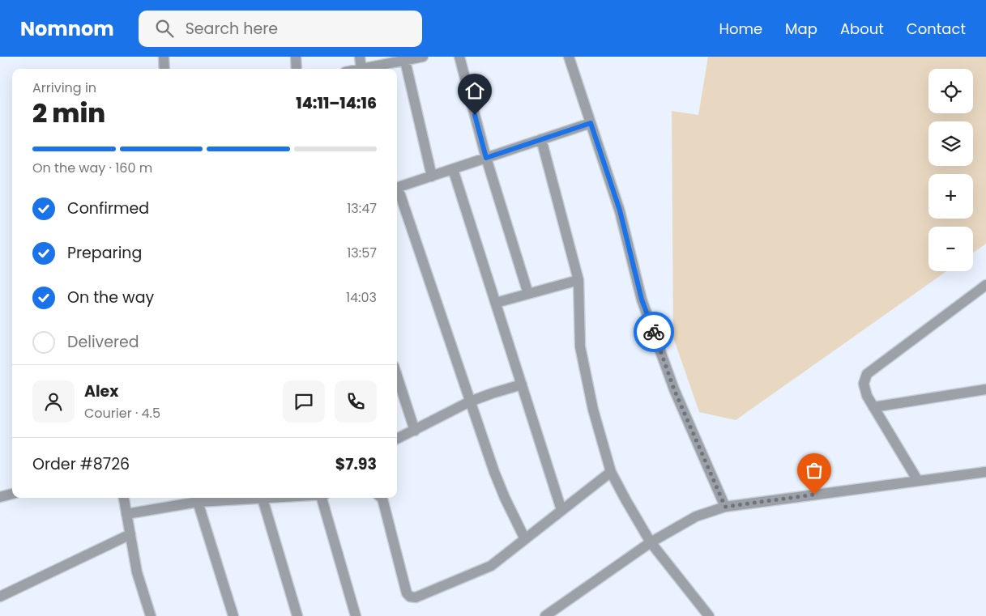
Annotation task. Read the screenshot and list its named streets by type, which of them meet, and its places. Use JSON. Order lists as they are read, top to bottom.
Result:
{
  "page": {
    "header": "Nomnom",
    "search": "Search here",
    "nav": [
      "Home",
      "Map",
      "About",
      "Contact"
    ],
    "map_buttons": ["+", "−"],
    "heading": ["2 min", "Arriving in", "14:11–14:16"],
    "panel": [
      "Alex",
      "Courier · 4.5",
      "Order #8726",
      "$7.93"
    ],
    "bar": "On the way · 160 m",
    "list": [
      ["Confirmed", "13:47"],
      ["Preparing", "13:57"],
      ["On the way", "14:03"],
      "Delivered"
    ]
  }
}
